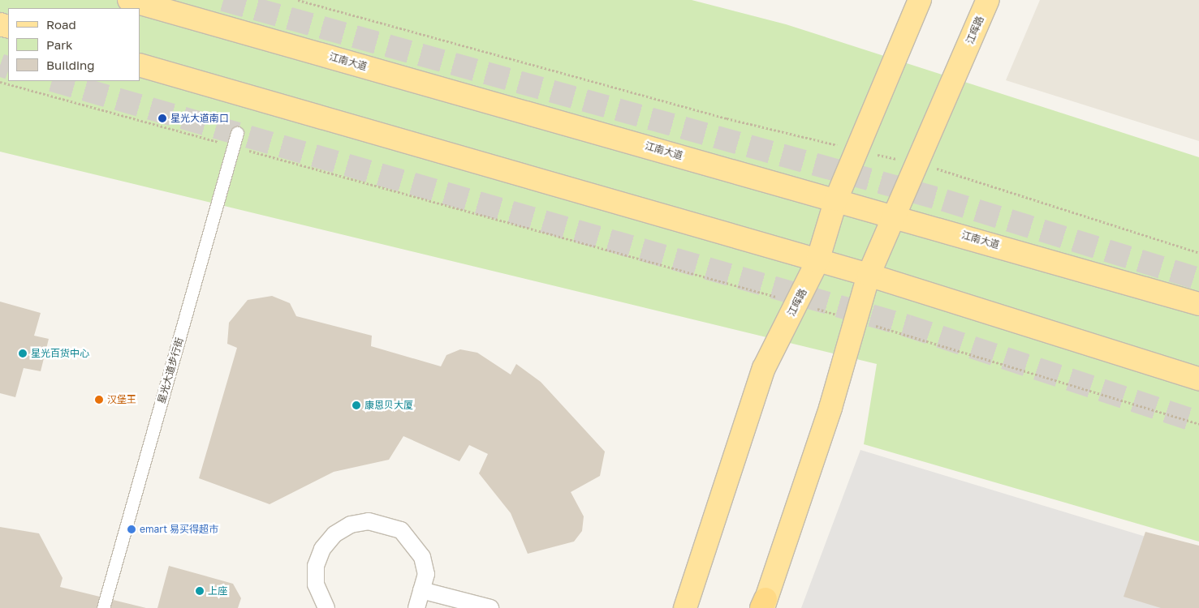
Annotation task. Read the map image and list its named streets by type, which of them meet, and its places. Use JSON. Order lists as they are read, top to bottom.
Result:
{
  "streets": {
    "main road": ["江晖路", "江南大道"],
    "street": ["星光大道步行街"]
  },
  "crossings": [
    ["江晖路", "江南大道"]
  ],
  "places": [
    "星光大道南口",
    "星光百货中心",
    "汉堡王",
    "康恩贝大厦",
    "emart 易买得超市",
    "上座"
  ],
  "legend": ["Road", "Park", "Building"]
}
